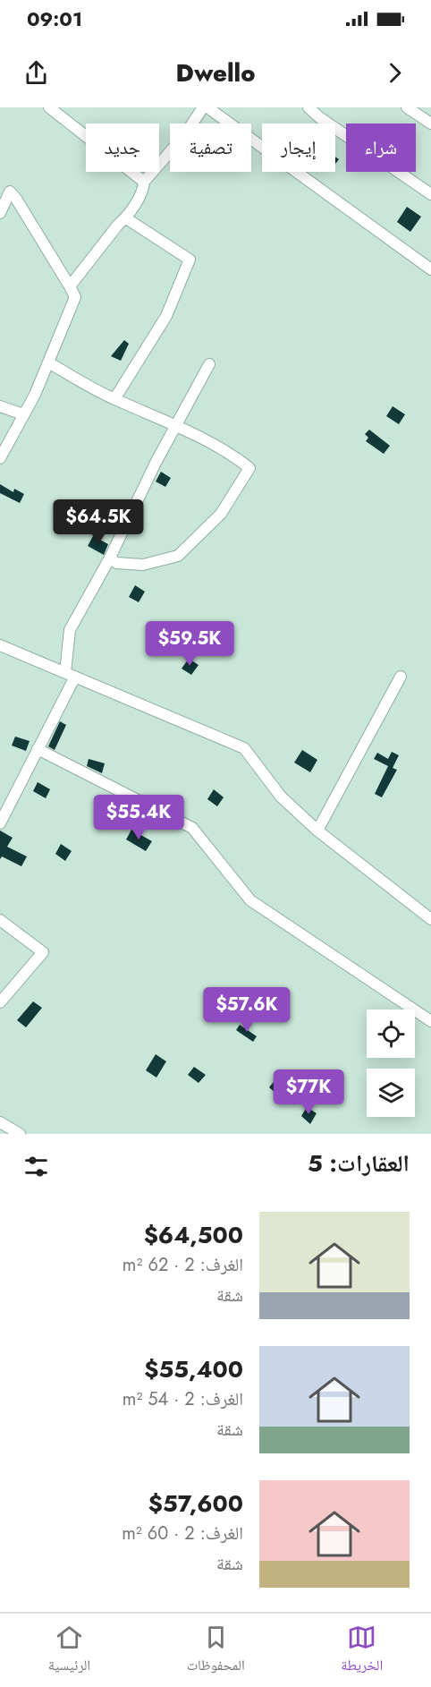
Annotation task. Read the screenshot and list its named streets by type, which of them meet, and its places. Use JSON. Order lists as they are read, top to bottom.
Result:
{
  "page": {
    "status": "09:01",
    "header": "Dwello",
    "chip": [
      "شراء",
      "إيجار",
      "تصفية",
      "جديد"
    ],
    "price": [
      "$64.5K",
      "$59.5K",
      "$55.4K",
      "$57.6K",
      "$77K"
    ],
    "heading": "العقارات: 5",
    "list": [
      {
        "name": "$64,500",
        "note": "الغرف: 2 · 62 m² · شقة"
      },
      {
        "name": "$55,400",
        "note": "الغرف: 2 · 54 m² · شقة"
      },
      {
        "name": "$57,600",
        "note": "الغرف: 2 · 60 m² · شقة"
      }
    ],
    "tabs": ["الخريطة", "المحفوظات", "الرئيسية"]
  }
}
